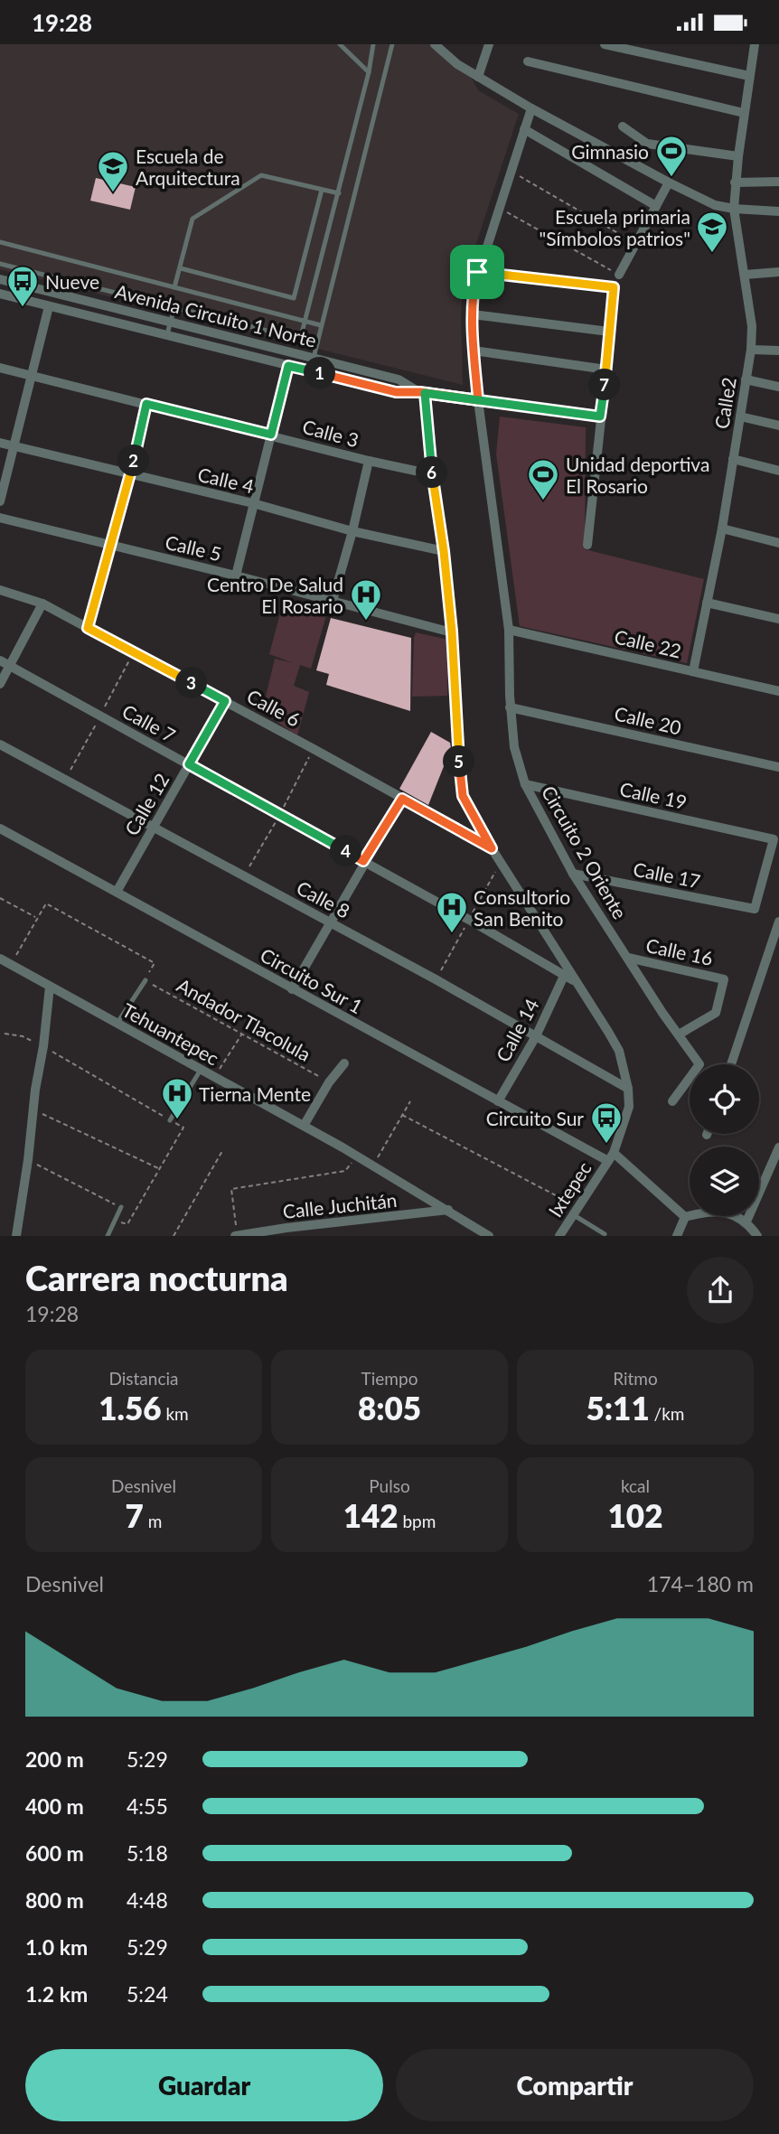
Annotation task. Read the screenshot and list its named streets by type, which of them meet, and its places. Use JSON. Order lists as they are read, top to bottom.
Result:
{
  "streets": {
    "street": [
      "Avenida Circuito 1 Norte",
      "Calle2",
      "Calle 3",
      "Calle 4",
      "Calle 5",
      "Calle 22",
      "Calle 6",
      "Calle 20",
      "Calle 7",
      "Calle 19",
      "Calle 12",
      "Circuito 2 Oriente",
      "Calle 17",
      "Calle 8",
      "Calle 16",
      "Circuito Sur 1",
      "Calle 14",
      "Tehuantepec",
      "Ixtepec",
      "Calle Juchitán"
    ],
    "path": ["Andador Tlacolula"]
  },
  "crossings": [
    ["Calle2", "Calle 22"],
    ["Calle 22", "Circuito 2 Oriente"],
    ["Calle 6", "Calle 12"],
    ["Calle 20", "Circuito 2 Oriente"],
    ["Calle 7", "Calle 12"],
    ["Calle 7", "Calle 14"],
    ["Calle 19", "Circuito 2 Oriente"],
    ["Calle 19", "Calle 17"],
    ["Calle 12", "Calle 8"],
    ["Calle 12", "Circuito Sur 1"],
    ["Circuito 2 Oriente", "Calle 17"],
    ["Circuito 2 Oriente", "Calle 16"],
    ["Calle 8", "Calle 14"],
    ["Calle 8", "Ixtepec"],
    ["Circuito Sur 1", "Calle 14"],
    ["Circuito Sur 1", "Ixtepec"],
    ["Tehuantepec", "Calle Juchitán"]
  ],
  "places": {
    "sports": ["Gimnasio", "Unidad deportiva El Rosario"],
    "school or university": ["Escuela de Arquitectura", "Escuela primaria \"Símbolos patrios\""],
    "bus stop": ["Nueve", "Circuito Sur"],
    "hospital": ["Centro De Salud El Rosario", "Consultorio San Benito", "Tierna Mente"]
  },
  "page": {
    "status": "19:28",
    "pins": [
      "1",
      "7",
      "2",
      "6",
      "3",
      "5",
      "4"
    ],
    "heading": ["Carrera nocturna", "19:28"],
    "stats": [
      ["Distancia", "1.56 km"],
      ["Tiempo", "8:05"],
      ["Ritmo", "5:11 /km"],
      ["Desnivel", "7 m"],
      ["Pulso", "142 bpm"],
      ["kcal", "102"]
    ],
    "chart": ["Desnivel", "174–180 m"],
    "list": [
      {
        "name": "200 m",
        "note": "5:29"
      },
      {
        "name": "400 m",
        "note": "4:55"
      },
      {
        "name": "600 m",
        "note": "5:18"
      },
      {
        "name": "800 m",
        "note": "4:48"
      },
      {
        "name": "1.0 km",
        "note": "5:29"
      },
      {
        "name": "1.2 km",
        "note": "5:24"
      }
    ],
    "buttons": ["Guardar", "Compartir"]
  }
}
